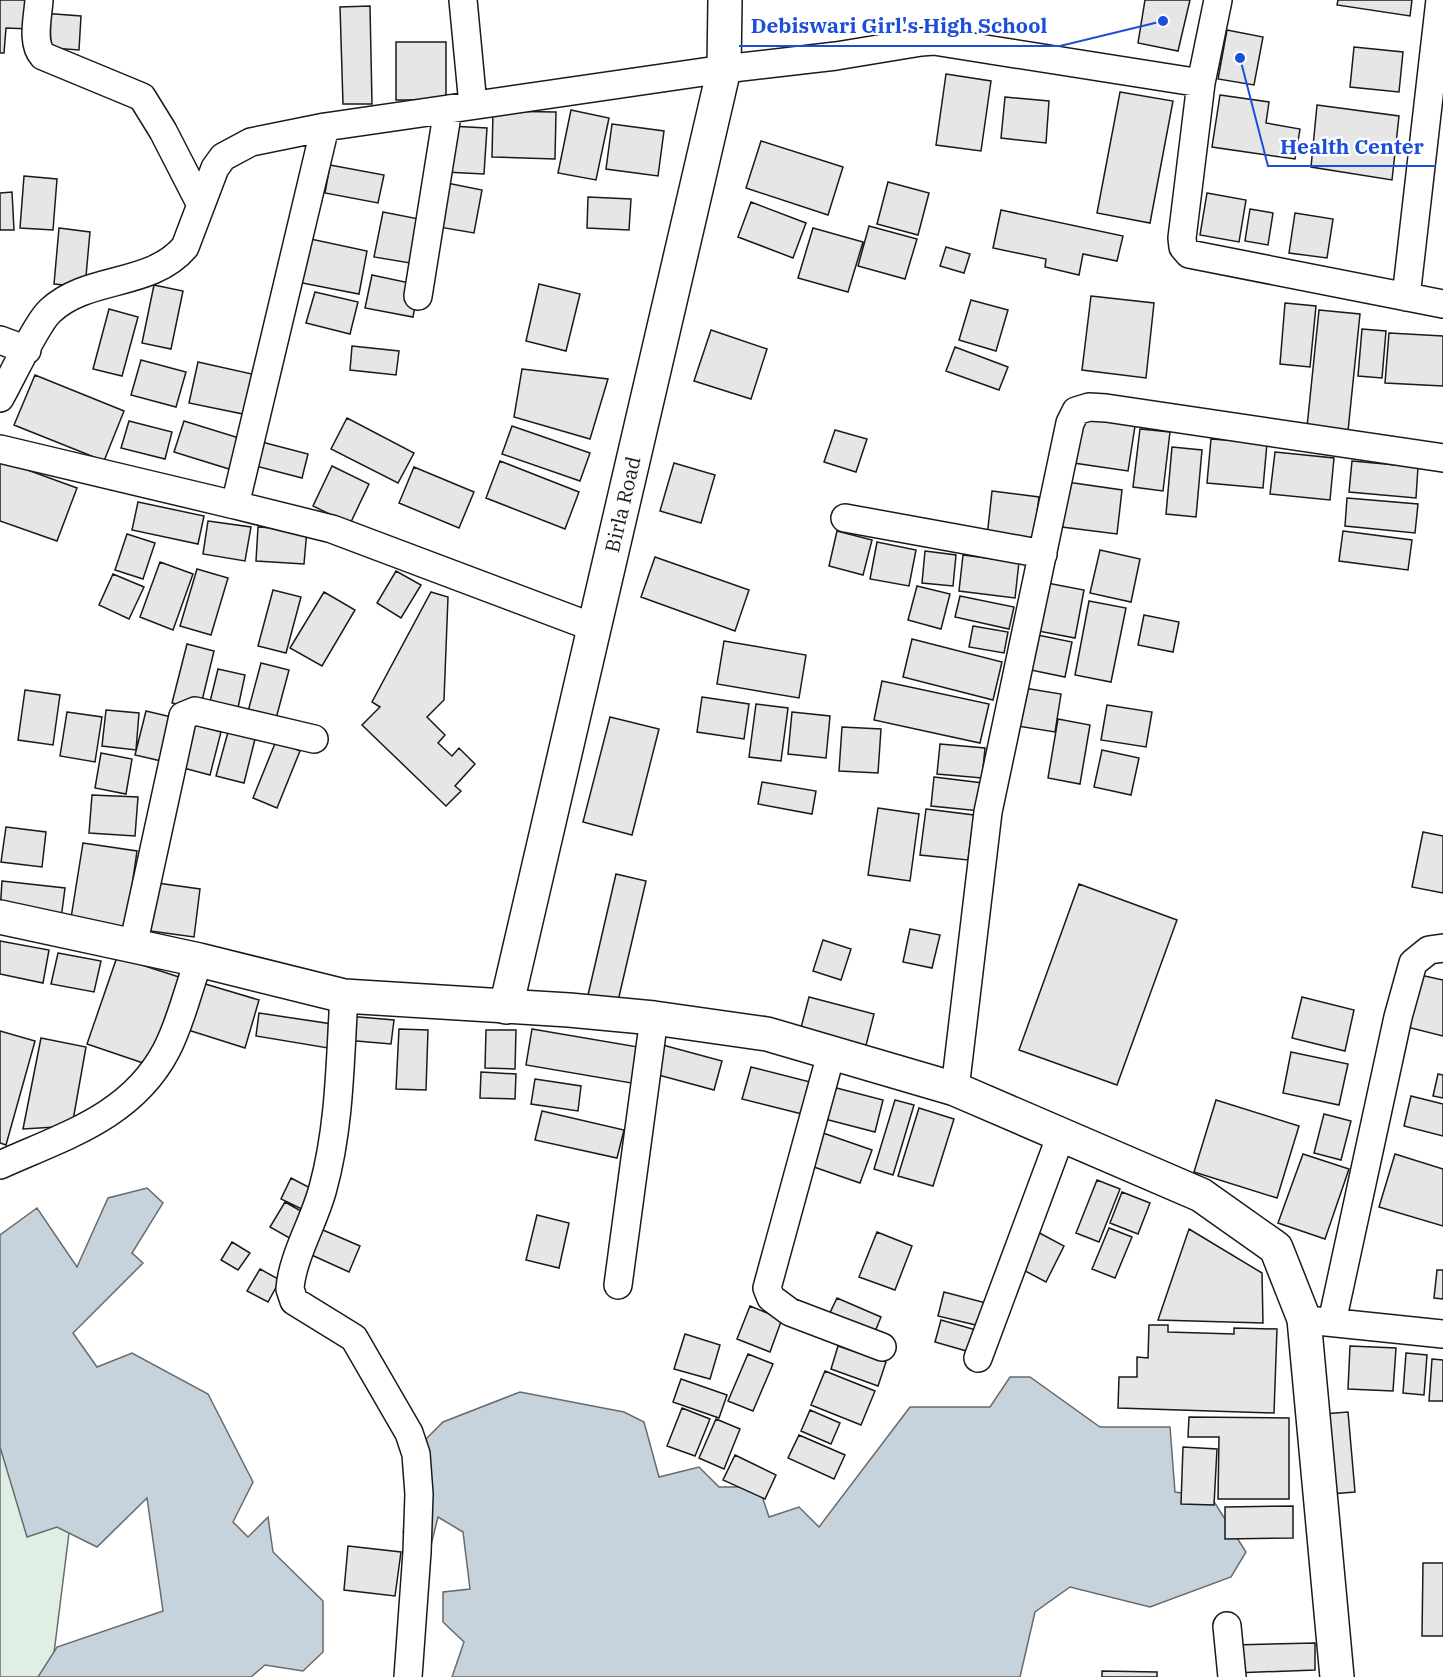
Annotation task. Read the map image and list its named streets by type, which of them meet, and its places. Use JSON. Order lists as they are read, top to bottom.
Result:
{
  "streets": {
    "main road": ["Birla Road"]
  },
  "places": ["Debiswari Girl's High School", "Health Center"]
}
